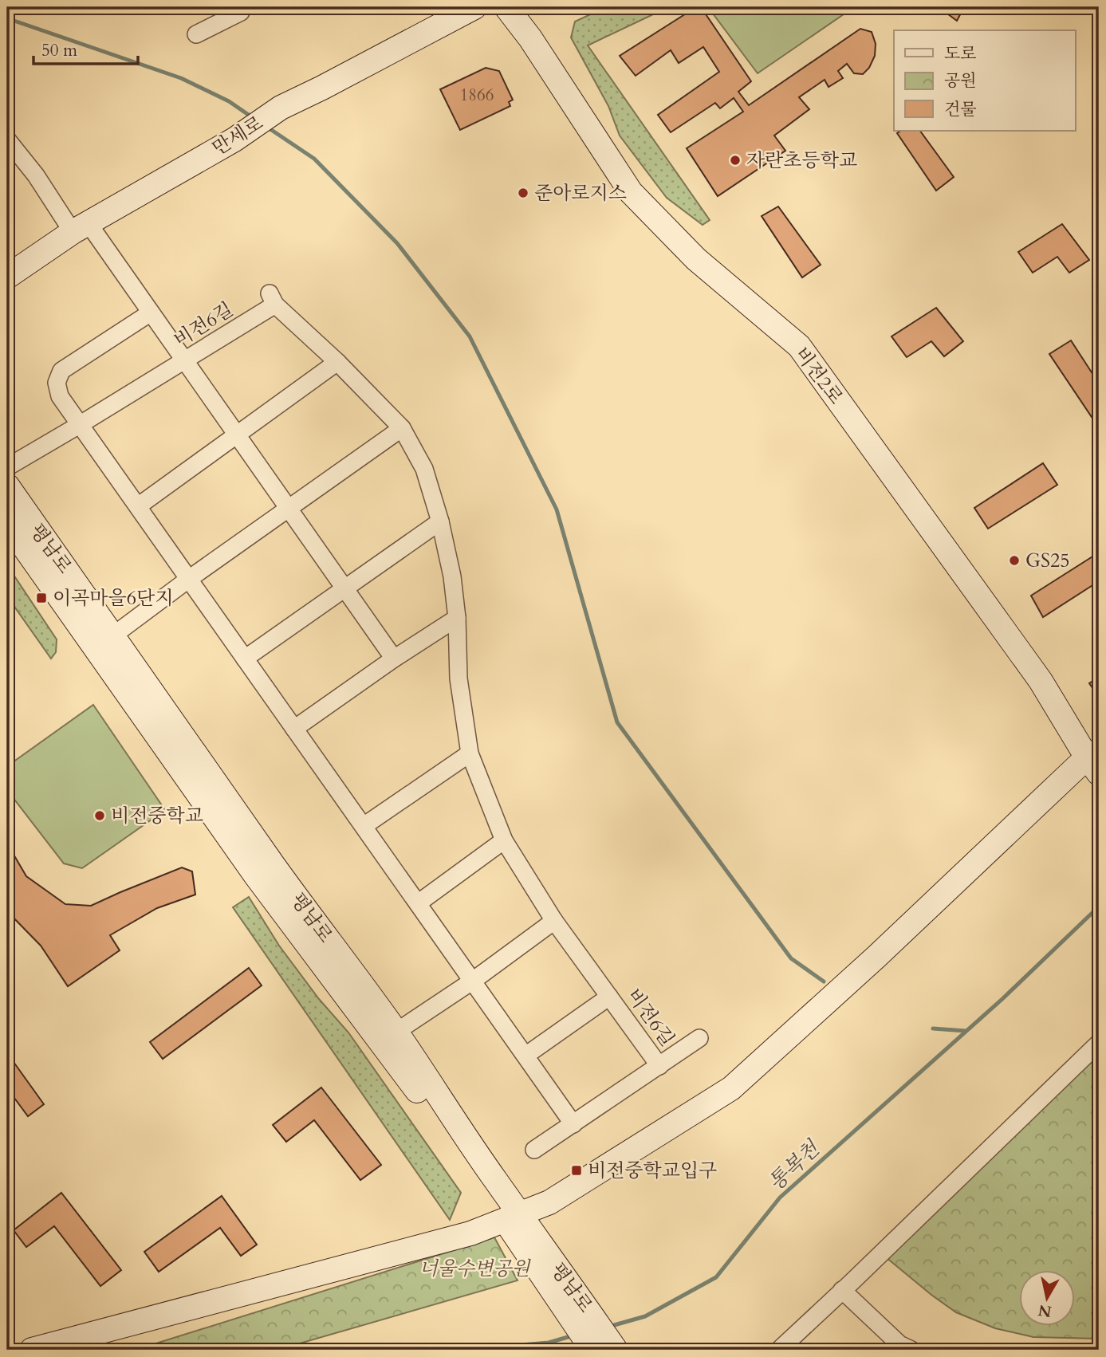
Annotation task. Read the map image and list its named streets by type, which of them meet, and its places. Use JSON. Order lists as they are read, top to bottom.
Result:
{
  "streets": {
    "street": [
      "만세로",
      "비전6길",
      "비전2로",
      "평남로"
    ]
  },
  "water": ["통복천"],
  "parks": ["너울수변공원"],
  "places": {
    "other": [
      "자란초등학교",
      "준아로지스",
      "GS25",
      "비전중학교"
    ],
    "transit": ["이곡마을6단지", "비전중학교입구"]
  },
  "house_numbers": ["1866"],
  "legend": ["도로", "공원", "건물"],
  "scale_bar": "50 m",
  "north": "bottom"
}
